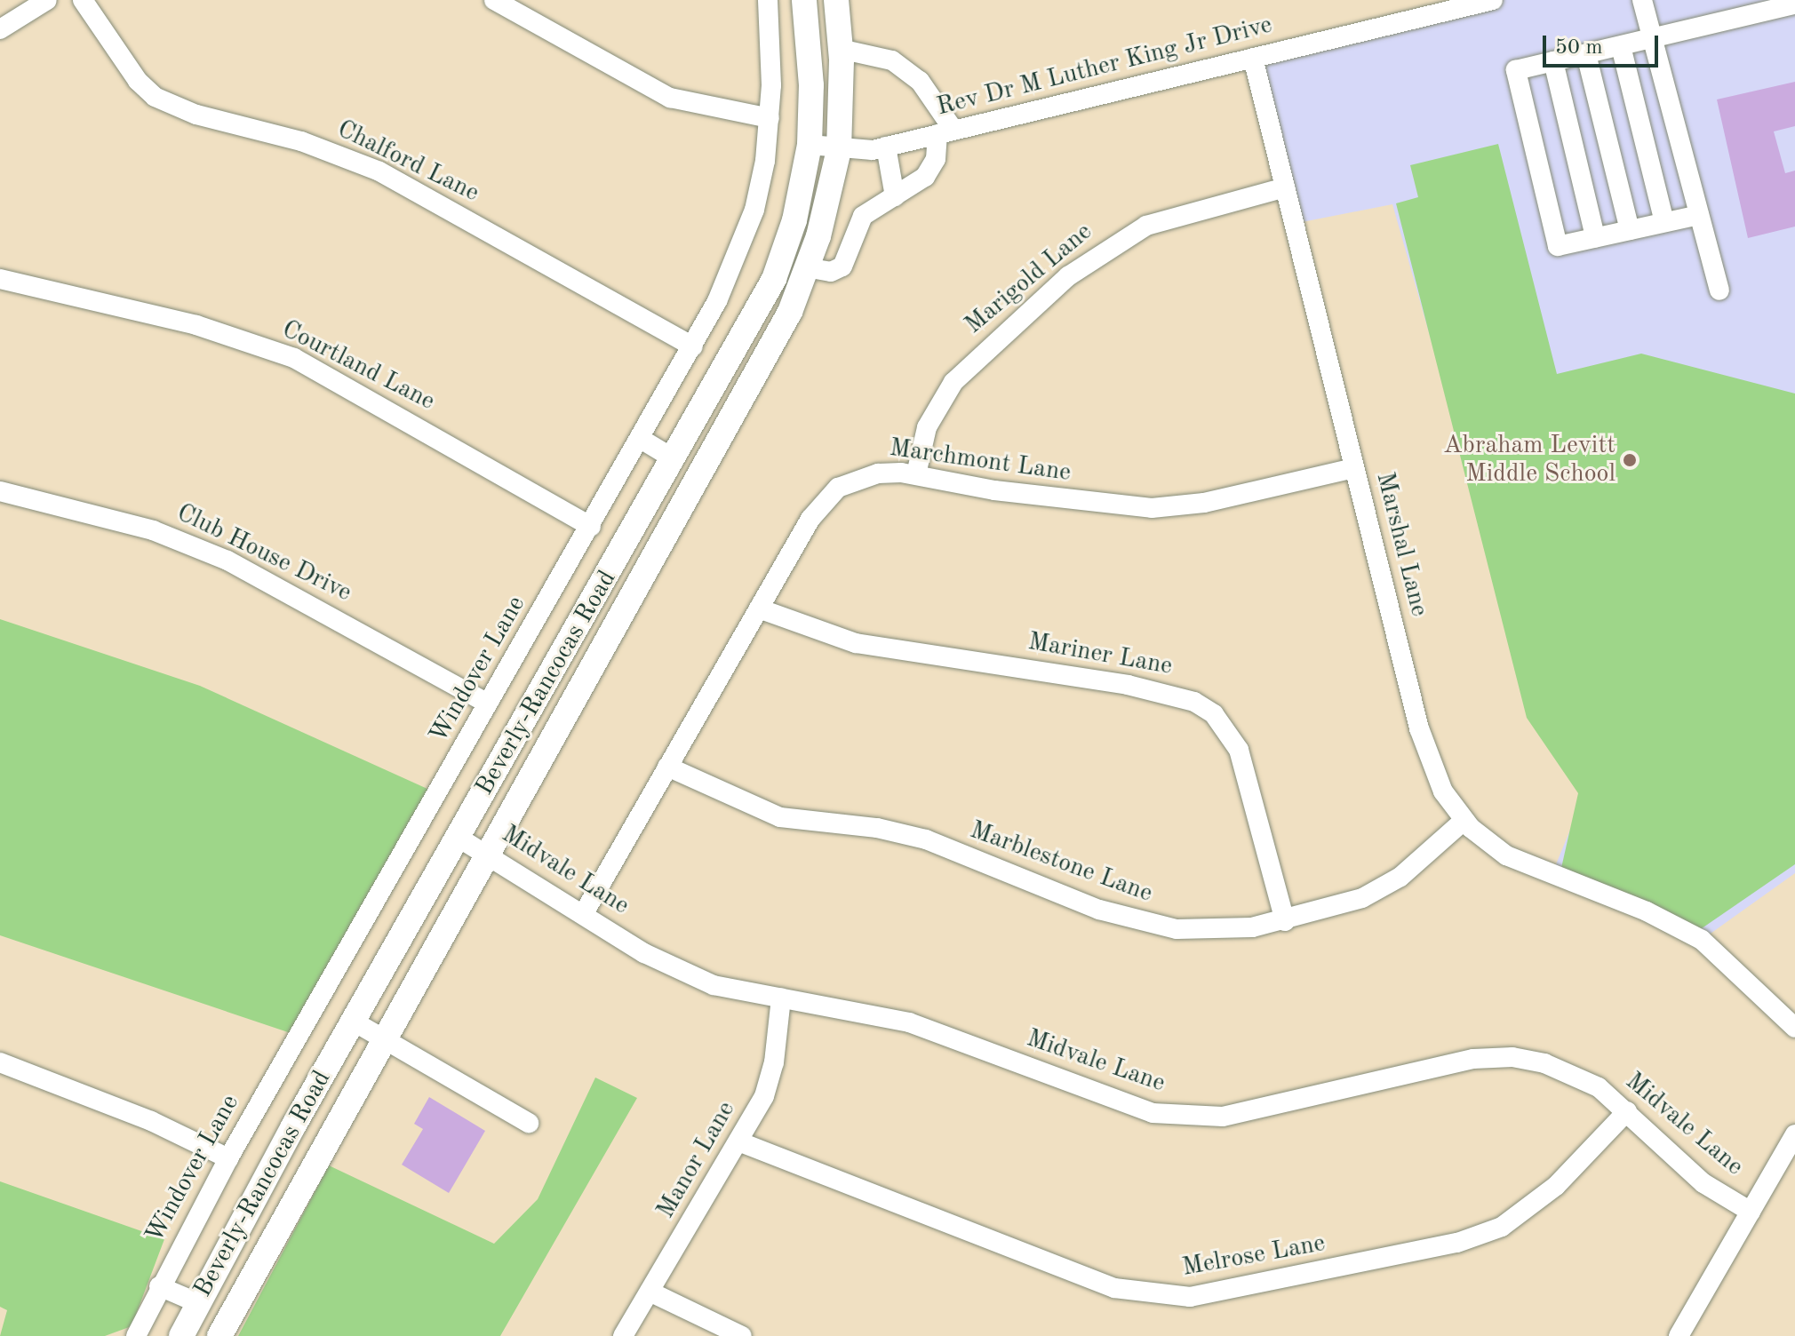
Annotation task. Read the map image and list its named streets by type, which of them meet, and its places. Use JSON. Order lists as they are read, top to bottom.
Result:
{
  "streets": {
    "main road": ["Beverly-Rancocas Road"],
    "street": [
      "Rev Dr M Luther King Jr Drive",
      "Chalford Lane",
      "Marigold Lane",
      "Courtland Lane",
      "Marchmont Lane",
      "Marshal Lane",
      "Club House Drive",
      "Mariner Lane",
      "Windover Lane",
      "Marblestone Lane",
      "Midvale Lane",
      "Manor Lane",
      "Melrose Lane"
    ]
  },
  "crossings": [
    ["Rev Dr M Luther King Jr Drive", "Marshal Lane"],
    ["Rev Dr M Luther King Jr Drive", "Beverly-Rancocas Road"],
    ["Chalford Lane", "Windover Lane"],
    ["Marigold Lane", "Marchmont Lane"],
    ["Marigold Lane", "Marshal Lane"],
    ["Courtland Lane", "Windover Lane"],
    ["Marchmont Lane", "Marshal Lane"],
    ["Marchmont Lane", "Mariner Lane"],
    ["Marchmont Lane", "Marblestone Lane"],
    ["Marchmont Lane", "Midvale Lane"],
    ["Marshal Lane", "Marblestone Lane"],
    ["Club House Drive", "Windover Lane"],
    ["Mariner Lane", "Marblestone Lane"],
    ["Beverly-Rancocas Road", "Midvale Lane"],
    ["Midvale Lane", "Manor Lane"],
    ["Midvale Lane", "Melrose Lane"],
    ["Manor Lane", "Melrose Lane"]
  ],
  "places": ["Abraham Levitt Middle School"],
  "scale_bar": "50 m"
}
